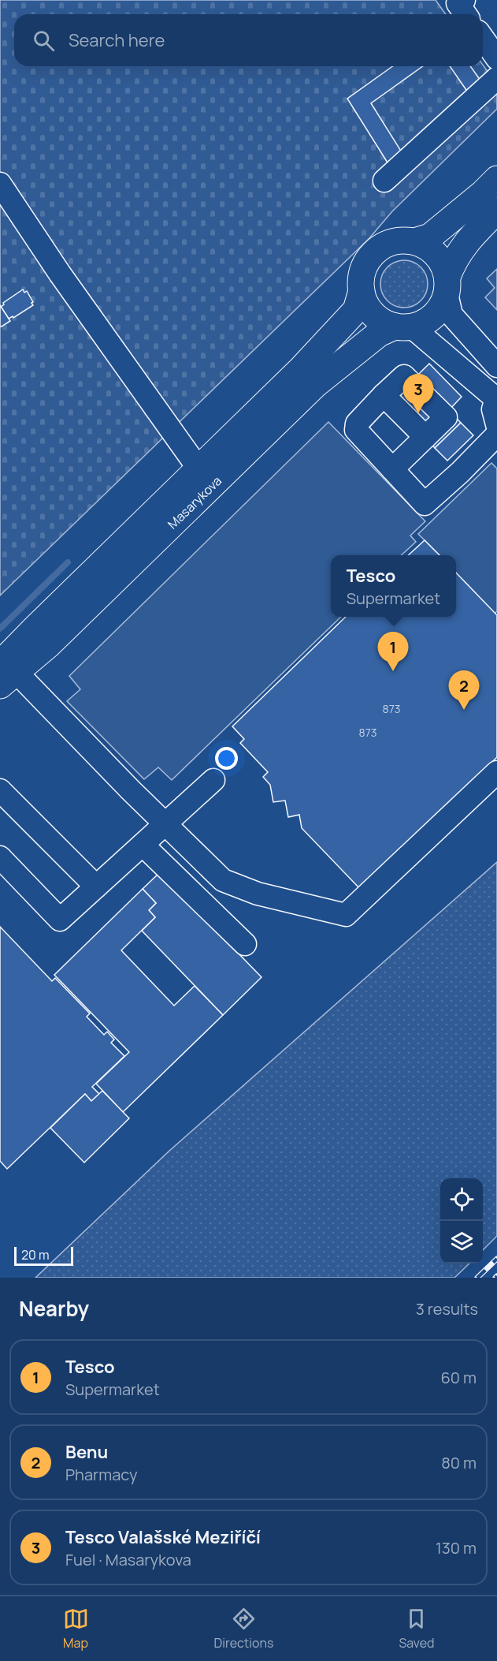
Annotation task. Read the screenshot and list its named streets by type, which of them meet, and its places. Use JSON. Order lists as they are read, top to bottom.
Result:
{
  "streets": {
    "main road": ["Masarykova"]
  },
  "house_numbers": ["873", "873"],
  "scale_bar": "20 m",
  "page": {
    "search": "Search here",
    "pins": ["3", "1", "2"],
    "popup": ["Tesco", "Supermarket"],
    "scale": "20 m",
    "heading": ["Nearby", "3 results"],
    "list": [
      {
        "mark": "1",
        "name": "Tesco",
        "note": "Supermarket",
        "value": "60 m"
      },
      {
        "mark": "2",
        "name": "Benu",
        "note": "Pharmacy",
        "value": "80 m"
      },
      {
        "mark": "3",
        "name": "Tesco Valašské Meziříčí",
        "note": "Fuel · Masarykova",
        "value": "130 m"
      }
    ],
    "nav": ["Map", "Directions", "Saved"]
  }
}
